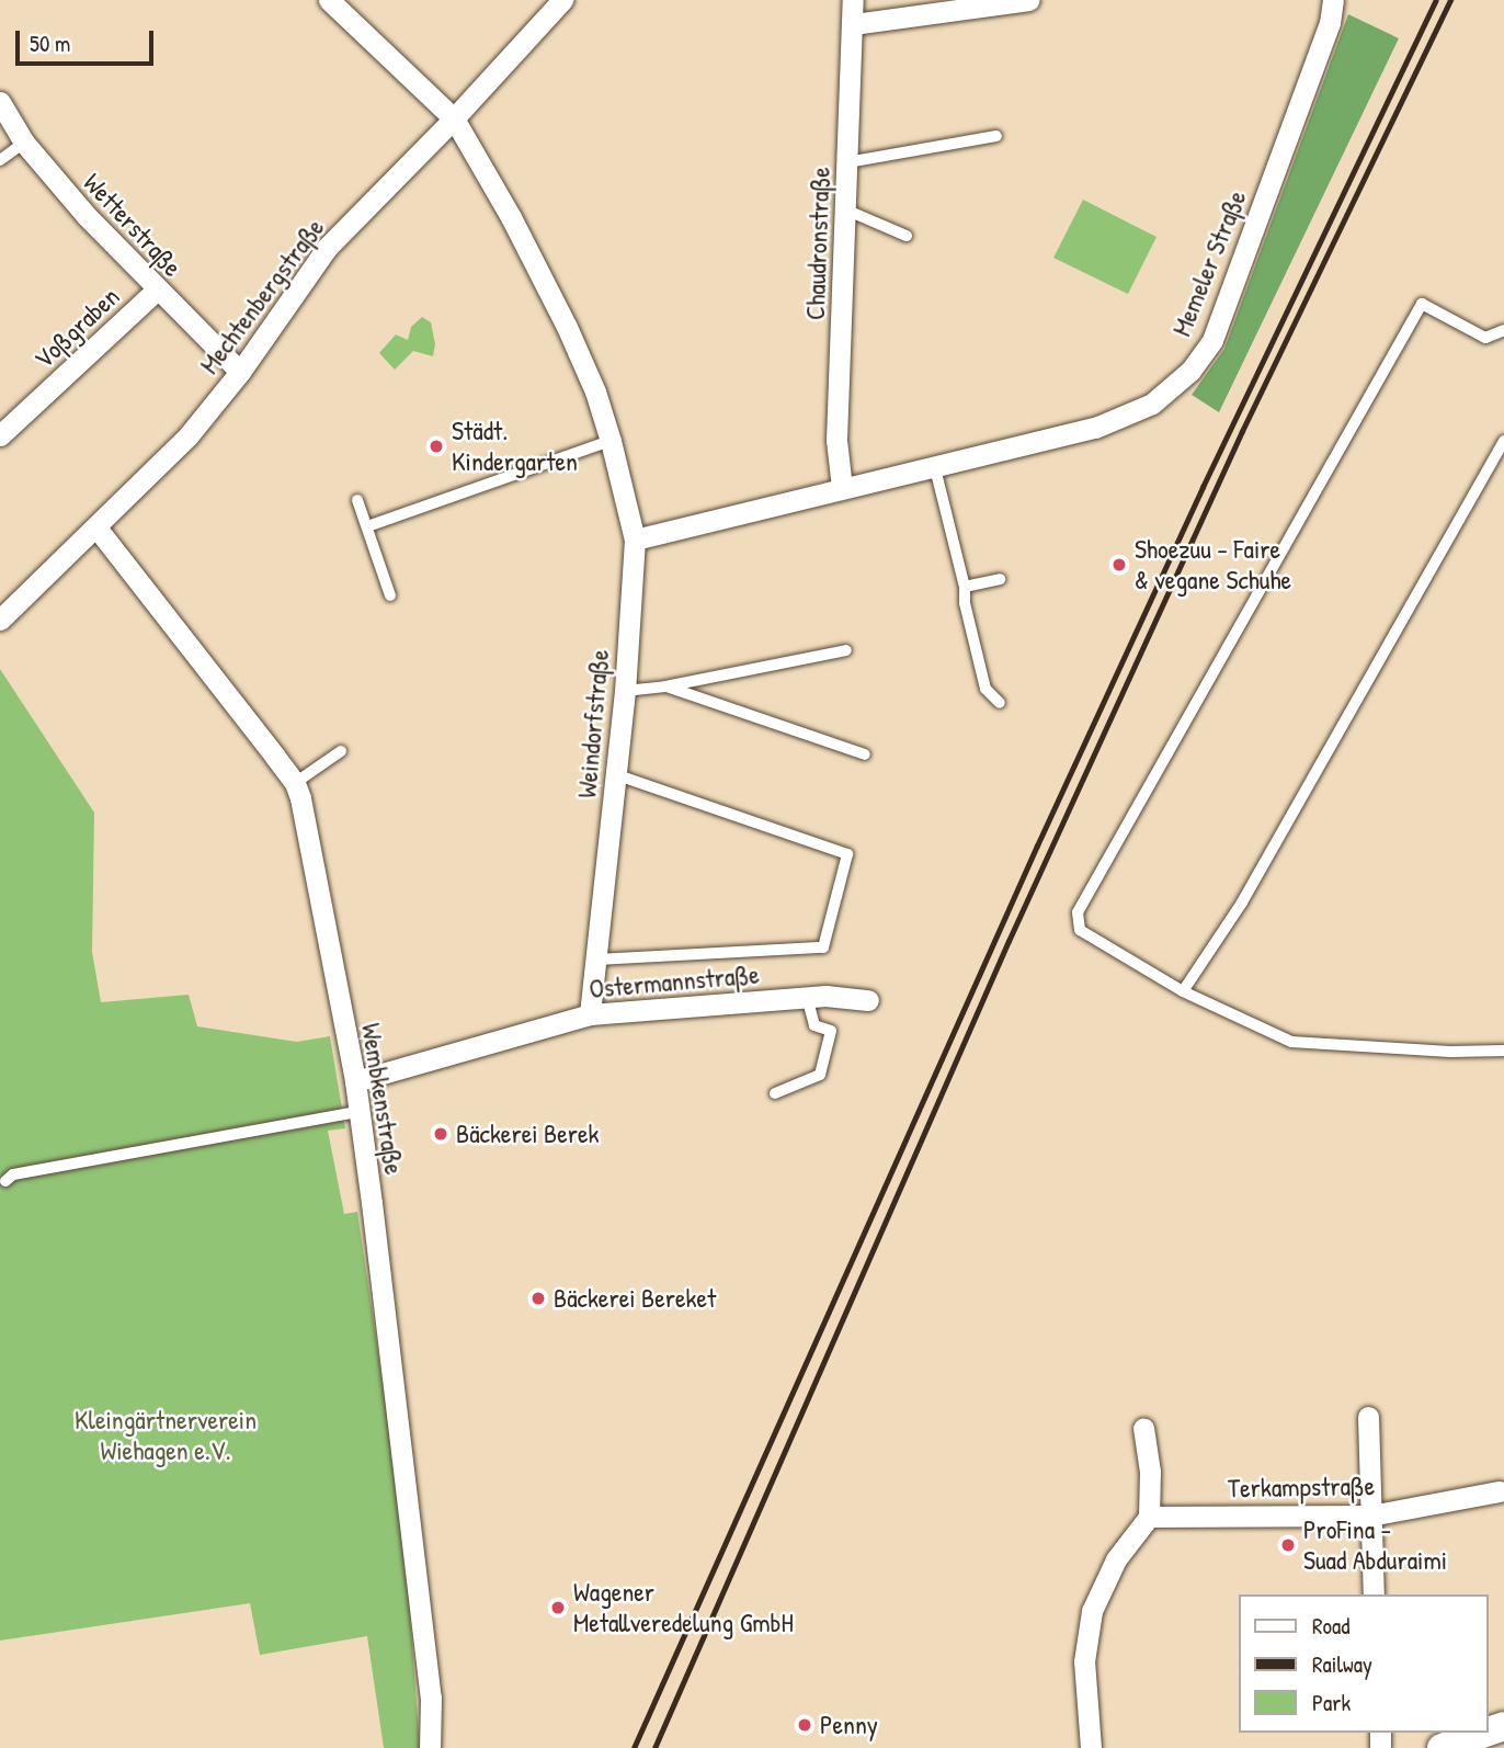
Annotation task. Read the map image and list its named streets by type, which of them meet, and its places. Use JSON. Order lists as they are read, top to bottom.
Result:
{
  "streets": {
    "street": [
      "Wetterstraße",
      "Chaudronstraße",
      "Memeler Straße",
      "Mechtenbergstraße",
      "Voßgraben",
      "Weindorfstraße",
      "Ostermannstraße",
      "Wembkenstraße",
      "Terkampstraße"
    ]
  },
  "crossings": [
    ["Wetterstraße", "Mechtenbergstraße"],
    ["Wetterstraße", "Voßgraben"],
    ["Chaudronstraße", "Memeler Straße"],
    ["Memeler Straße", "Weindorfstraße"],
    ["Mechtenbergstraße", "Weindorfstraße"],
    ["Mechtenbergstraße", "Wembkenstraße"],
    ["Weindorfstraße", "Ostermannstraße"],
    ["Ostermannstraße", "Wembkenstraße"]
  ],
  "parks": ["Kleingärtnerverein Wiehagen e.V."],
  "places": [
    "Städt. Kindergarten",
    "Shoezuu - Faire & vegane Schuhe",
    "Bäckerei Berek",
    "Bäckerei Bereket",
    "ProFina - Suad Abduraimi",
    "Wagener Metallveredelung GmbH",
    "Penny"
  ],
  "legend": ["Road", "Railway", "Park"],
  "scale_bar": "50 m"
}
